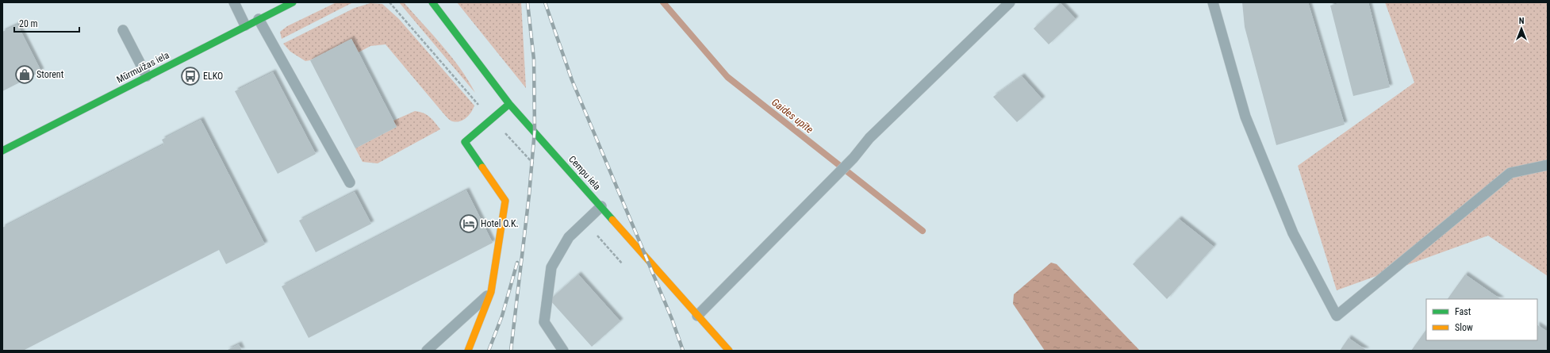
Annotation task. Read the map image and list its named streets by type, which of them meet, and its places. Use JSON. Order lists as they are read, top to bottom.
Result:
{
  "streets": {
    "street": ["Mūrmuižas iela", "Cempu iela"]
  },
  "water": ["Gaides upīte"],
  "places": {
    "shop": ["Storent"],
    "bus stop": ["ELKO"],
    "hotel": ["Hotel O.K."]
  },
  "legend": ["Fast", "Slow"],
  "scale_bar": "20 m",
  "north": "top"
}
